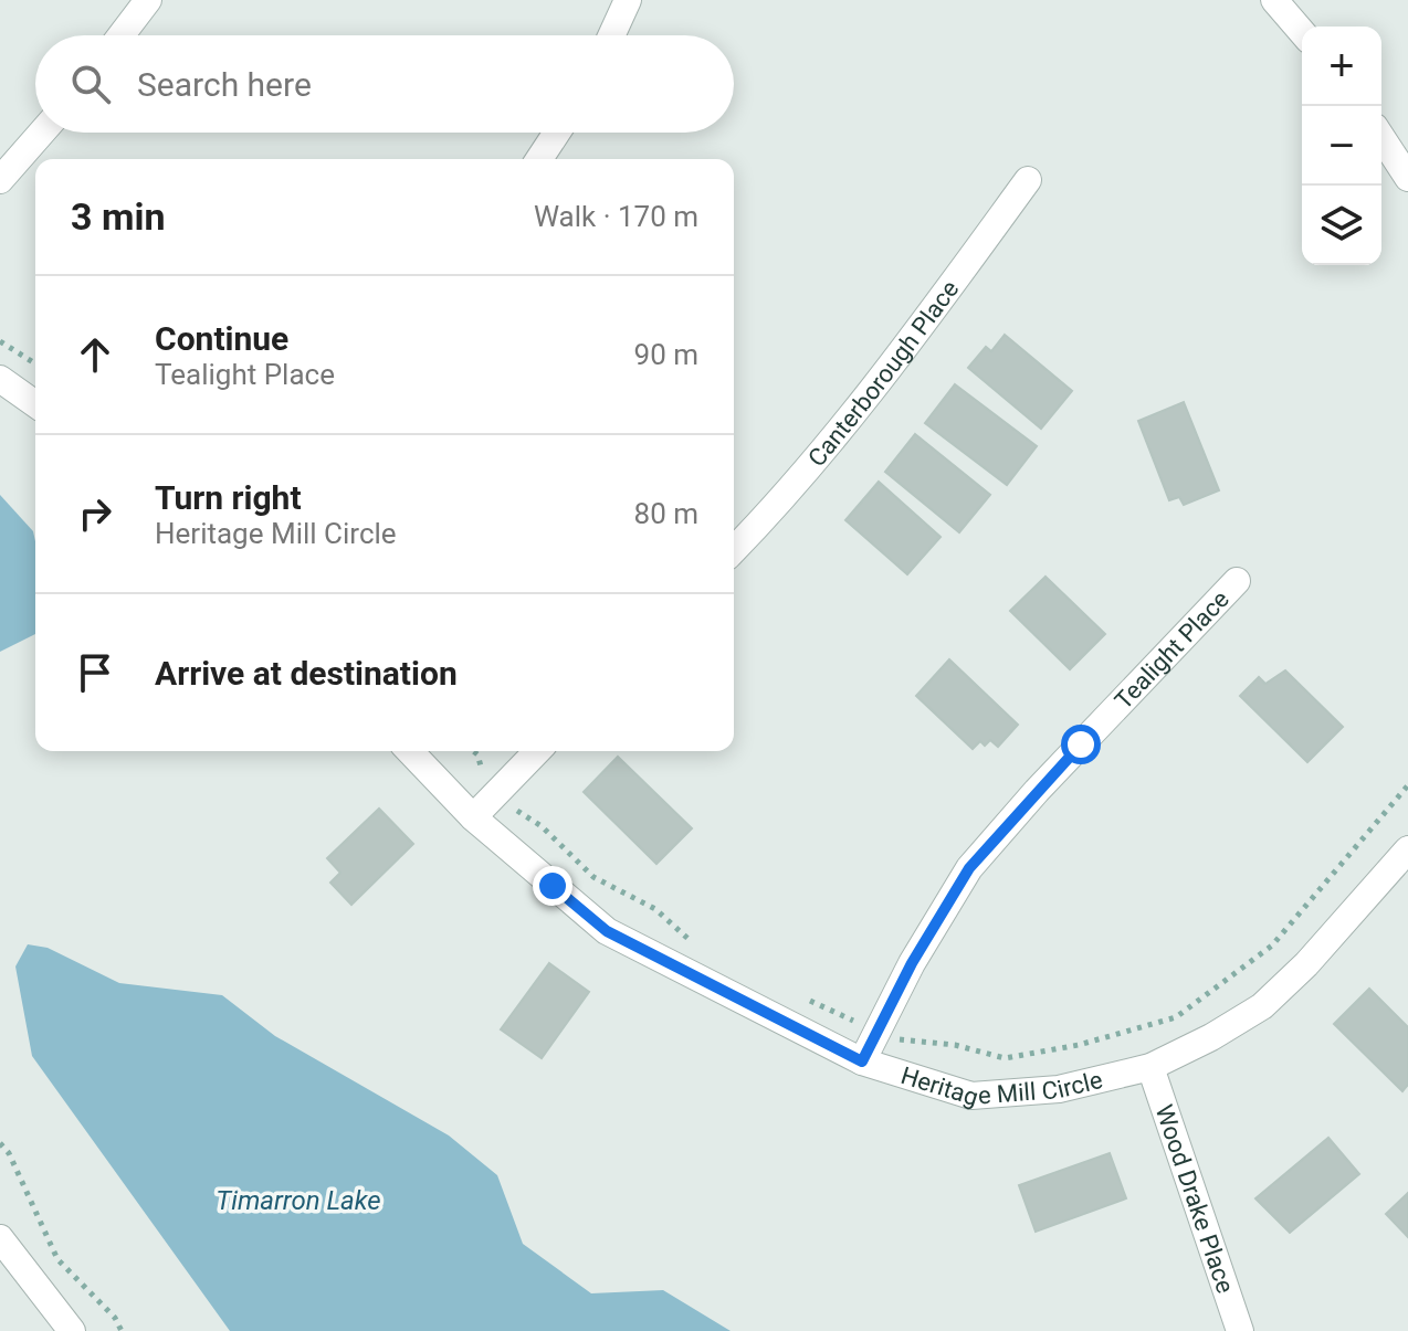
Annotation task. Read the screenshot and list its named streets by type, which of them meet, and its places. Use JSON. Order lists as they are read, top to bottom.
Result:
{
  "streets": {
    "street": [
      "Canterborough Place",
      "Tealight Place",
      "Heritage Mill Circle",
      "Wood Drake Place"
    ]
  },
  "crossings": [
    ["Tealight Place", "Heritage Mill Circle"],
    ["Heritage Mill Circle", "Wood Drake Place"]
  ],
  "water": ["Timarron Lake"],
  "page": {
    "map_buttons": ["+", "−"],
    "search": "Search here",
    "heading": ["3 min", "Walk · 170 m"],
    "list": [
      ["Continue", "Tealight Place", "90 m"],
      ["Turn right", "Heritage Mill Circle", "80 m"],
      "Arrive at destination"
    ]
  }
}
